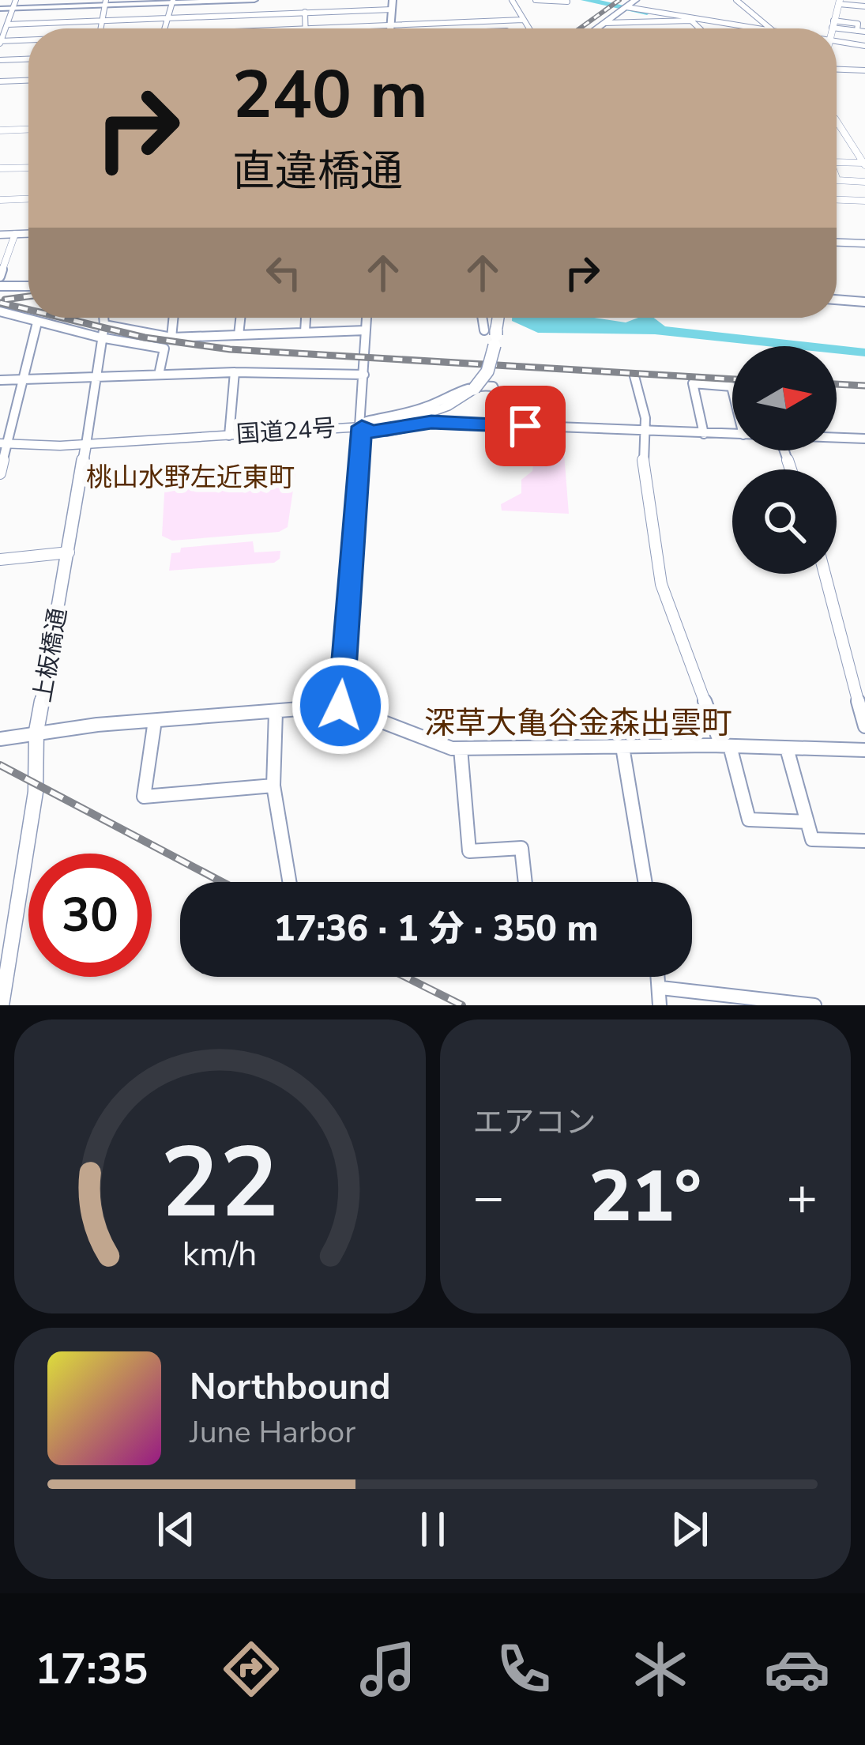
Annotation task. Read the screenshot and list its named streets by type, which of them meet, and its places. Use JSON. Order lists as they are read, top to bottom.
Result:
{
  "streets": {
    "main road": ["国道24号"],
    "street": ["上板橋通"]
  },
  "crossings": [
    ["国道24号", "上板橋通"]
  ],
  "districts": ["桃山水野左近東町", "深草大亀谷金森出雲町"],
  "north": "right",
  "page": {
    "turn": ["240 m", "直違橋通"],
    "limit": "30",
    "trip": "17:36 · 1 分 · 350 m",
    "tile": "エアコン",
    "heat": ["−", "21°", "+"],
    "song": ["Northbound", "June Harbor"],
    "tabs": "17:35",
    "gauge": ["22", "km/h"]
  }
}
